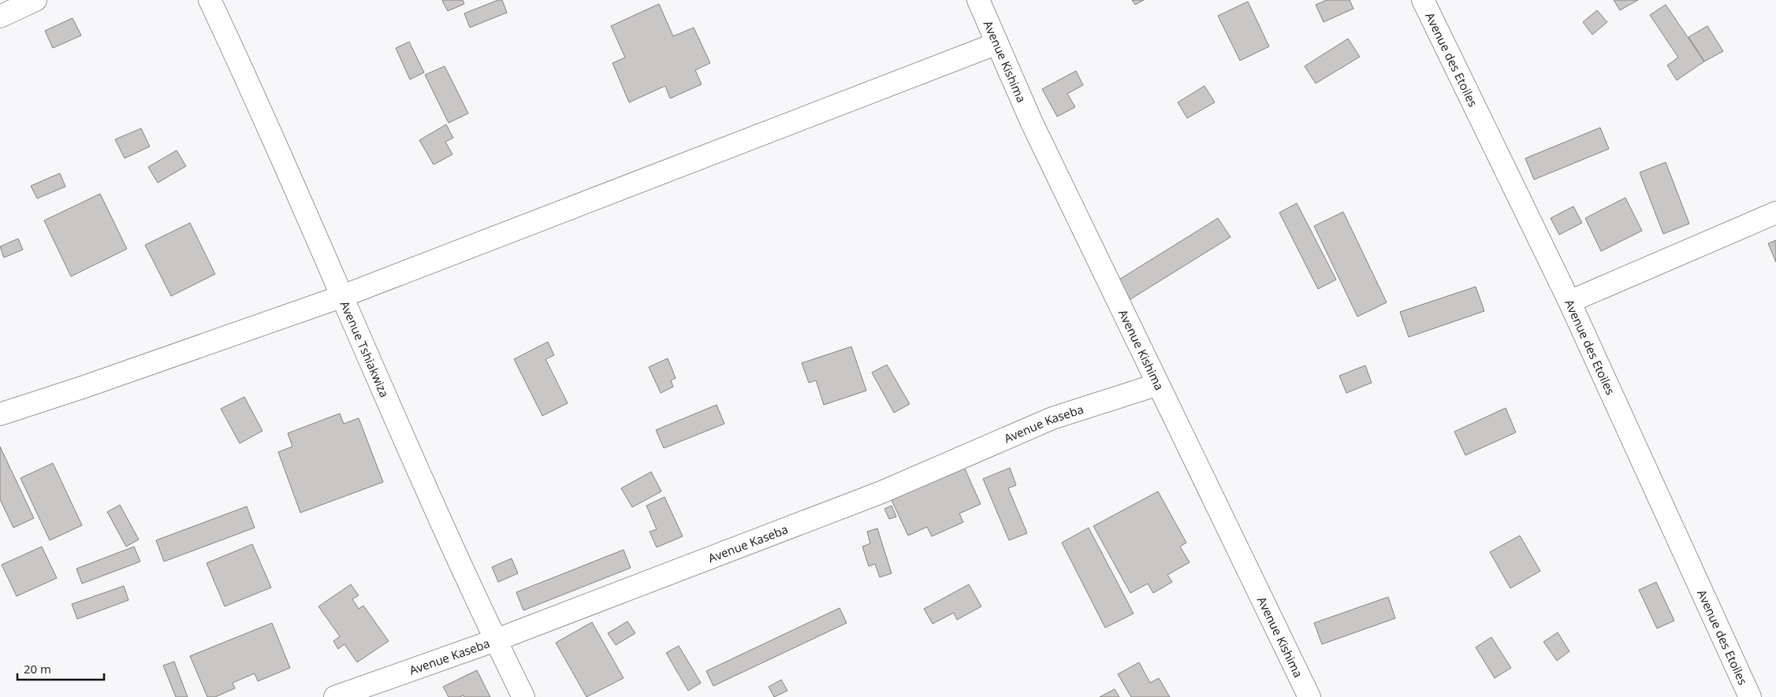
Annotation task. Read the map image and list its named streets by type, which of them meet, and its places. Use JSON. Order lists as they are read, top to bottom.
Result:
{
  "streets": {
    "street": [
      "Avenue des Etoiles",
      "Avenue Kishima",
      "Avenue Tshiakwiza",
      "Avenue Kaseba"
    ]
  },
  "crossings": [
    ["Avenue Kishima", "Avenue Kaseba"],
    ["Avenue Tshiakwiza", "Avenue Kaseba"]
  ],
  "scale_bar": "20 m"
}
